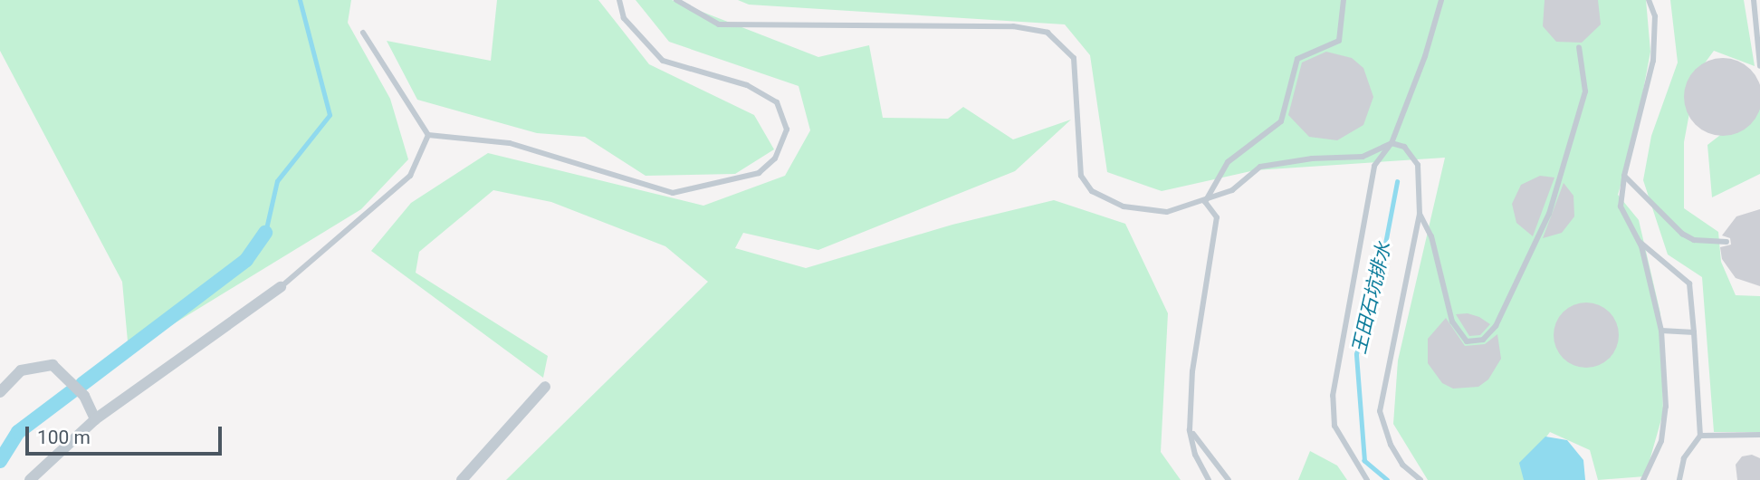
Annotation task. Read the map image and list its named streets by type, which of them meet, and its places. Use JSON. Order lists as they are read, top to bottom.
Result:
{
  "water": ["王田石坑排水"],
  "scale_bar": "100 m"
}
